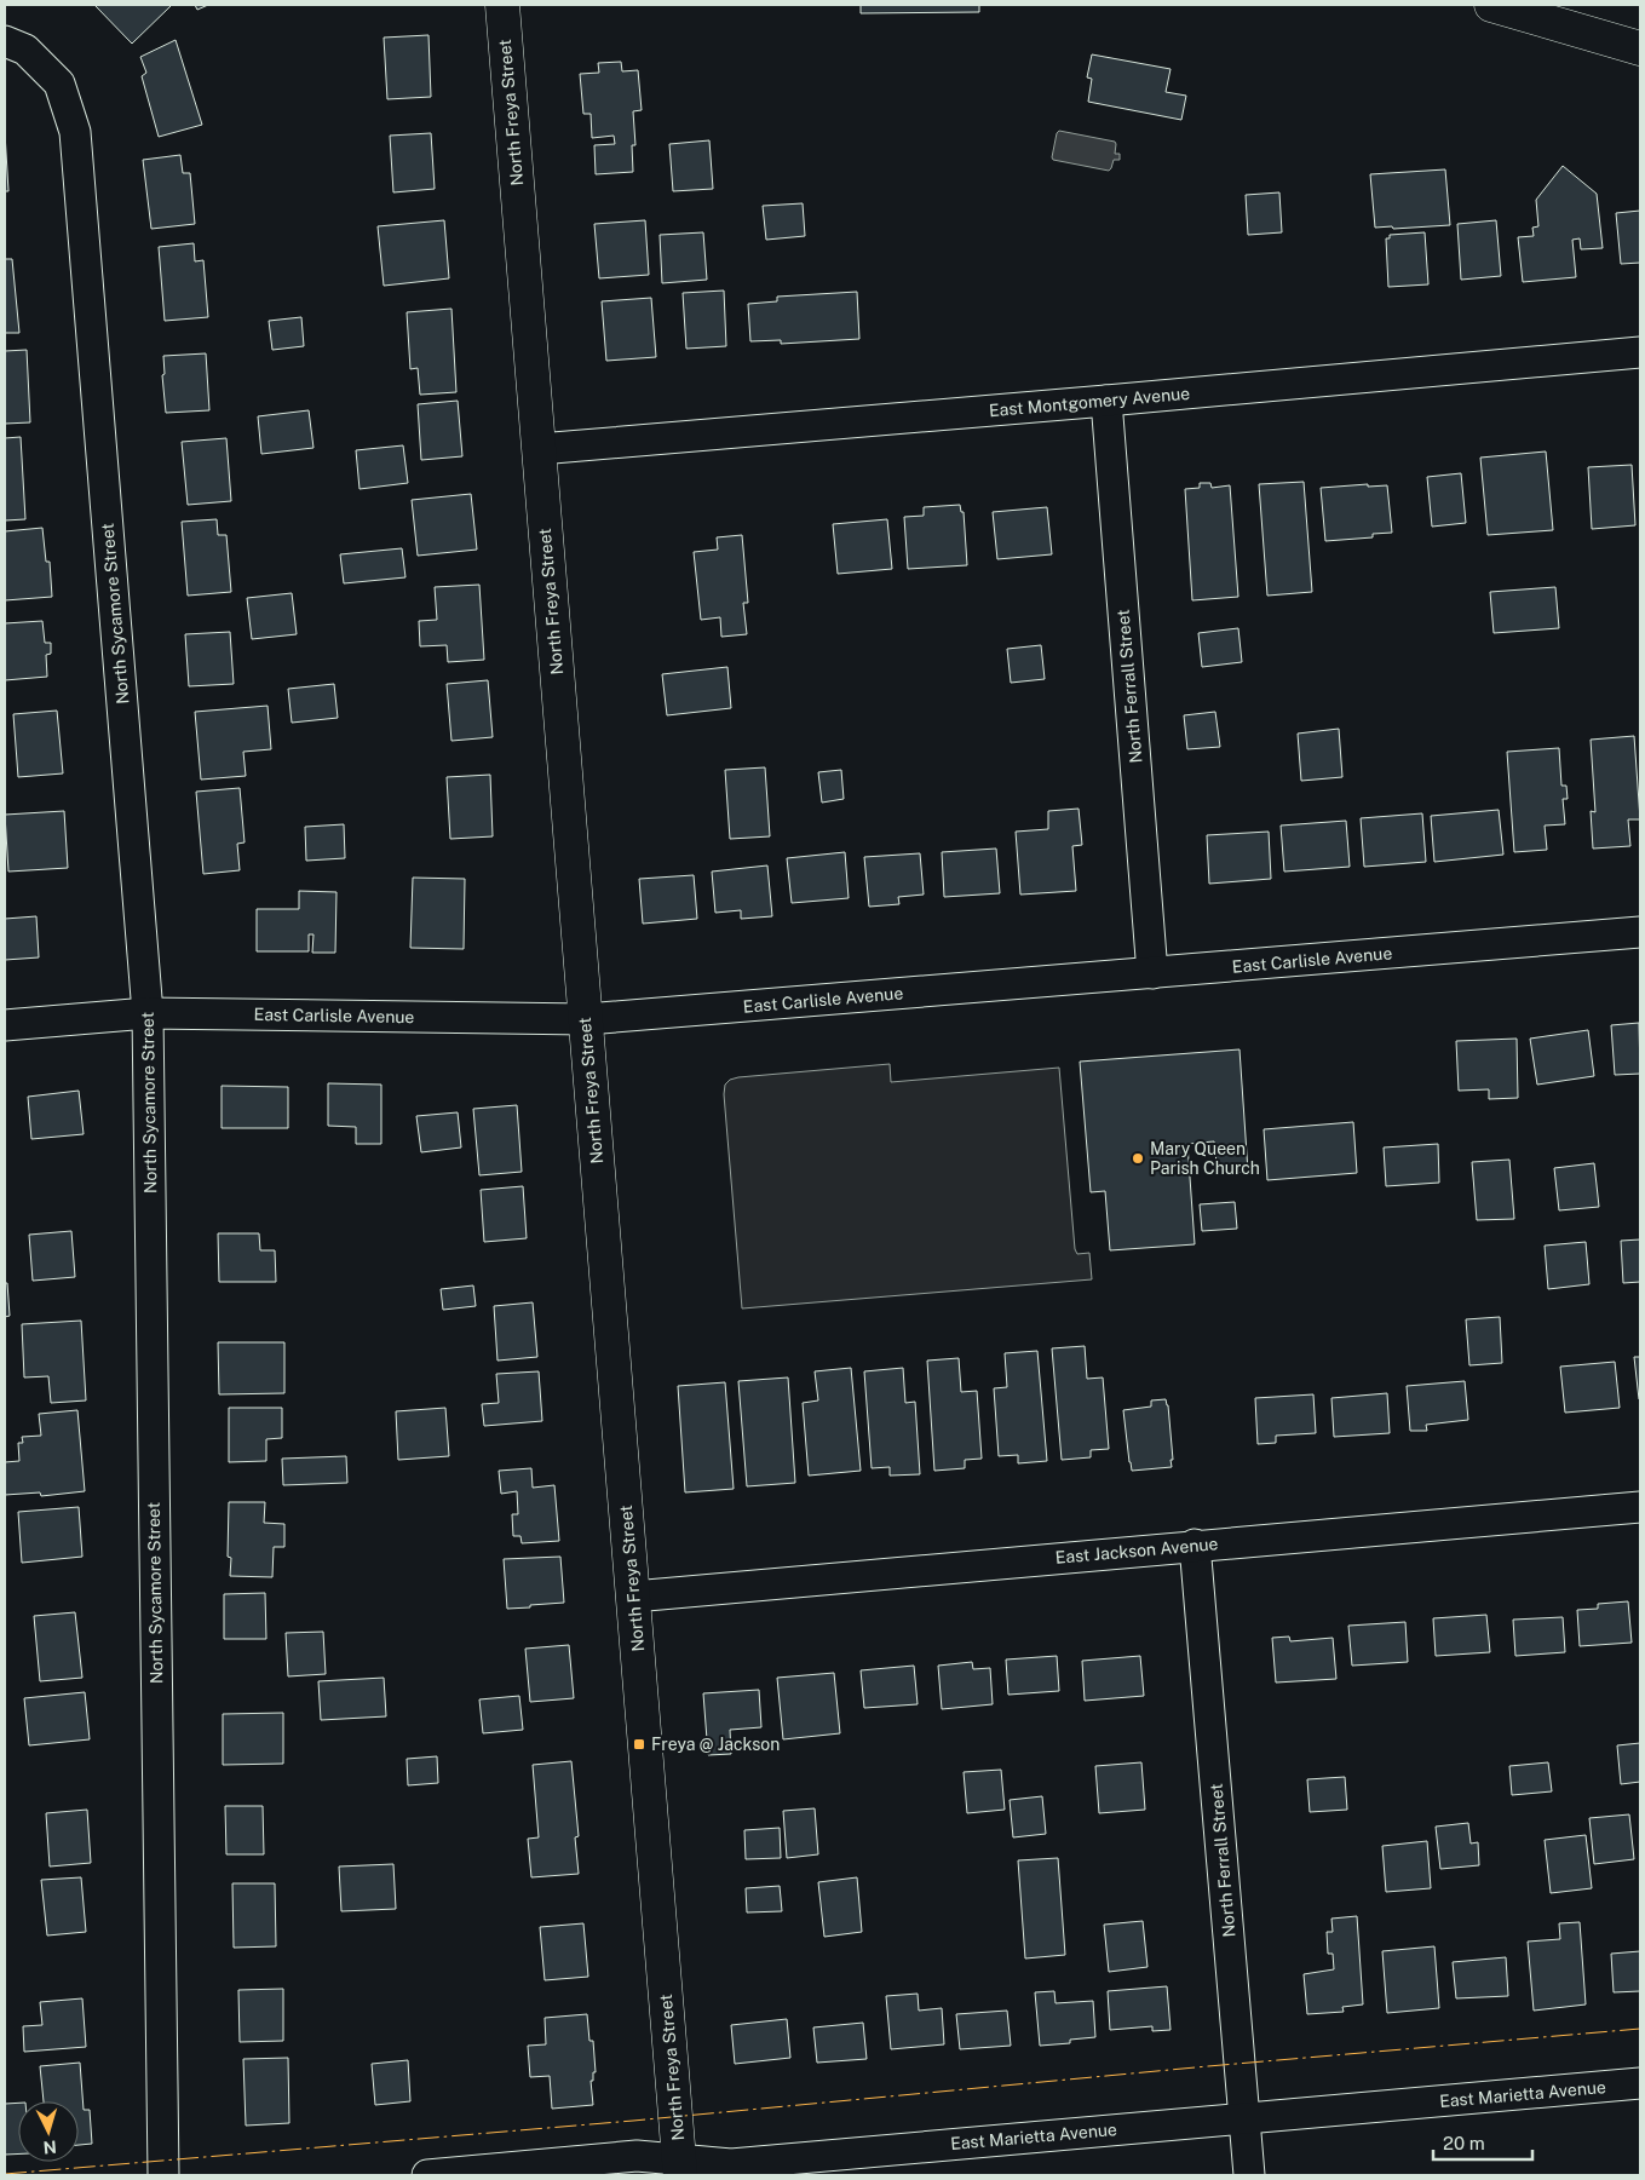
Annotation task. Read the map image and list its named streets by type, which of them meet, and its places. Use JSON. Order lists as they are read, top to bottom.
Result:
{
  "streets": {
    "street": [
      "North Freya Street",
      "East Montgomery Avenue",
      "North Sycamore Street",
      "North Ferrall Street",
      "East Carlisle Avenue",
      "East Jackson Avenue",
      "East Marietta Avenue"
    ]
  },
  "crossings": [
    ["North Freya Street", "East Montgomery Avenue"],
    ["North Freya Street", "East Carlisle Avenue"],
    ["North Freya Street", "East Jackson Avenue"],
    ["North Freya Street", "East Marietta Avenue"],
    ["East Montgomery Avenue", "North Ferrall Street"],
    ["North Sycamore Street", "East Carlisle Avenue"],
    ["North Ferrall Street", "East Carlisle Avenue"],
    ["North Ferrall Street", "East Jackson Avenue"],
    ["North Ferrall Street", "East Marietta Avenue"]
  ],
  "places": {
    "other": ["Mary Queen Parish Church"],
    "transit": ["Freya @ Jackson"]
  },
  "scale_bar": "20 m",
  "north": "bottom"
}
